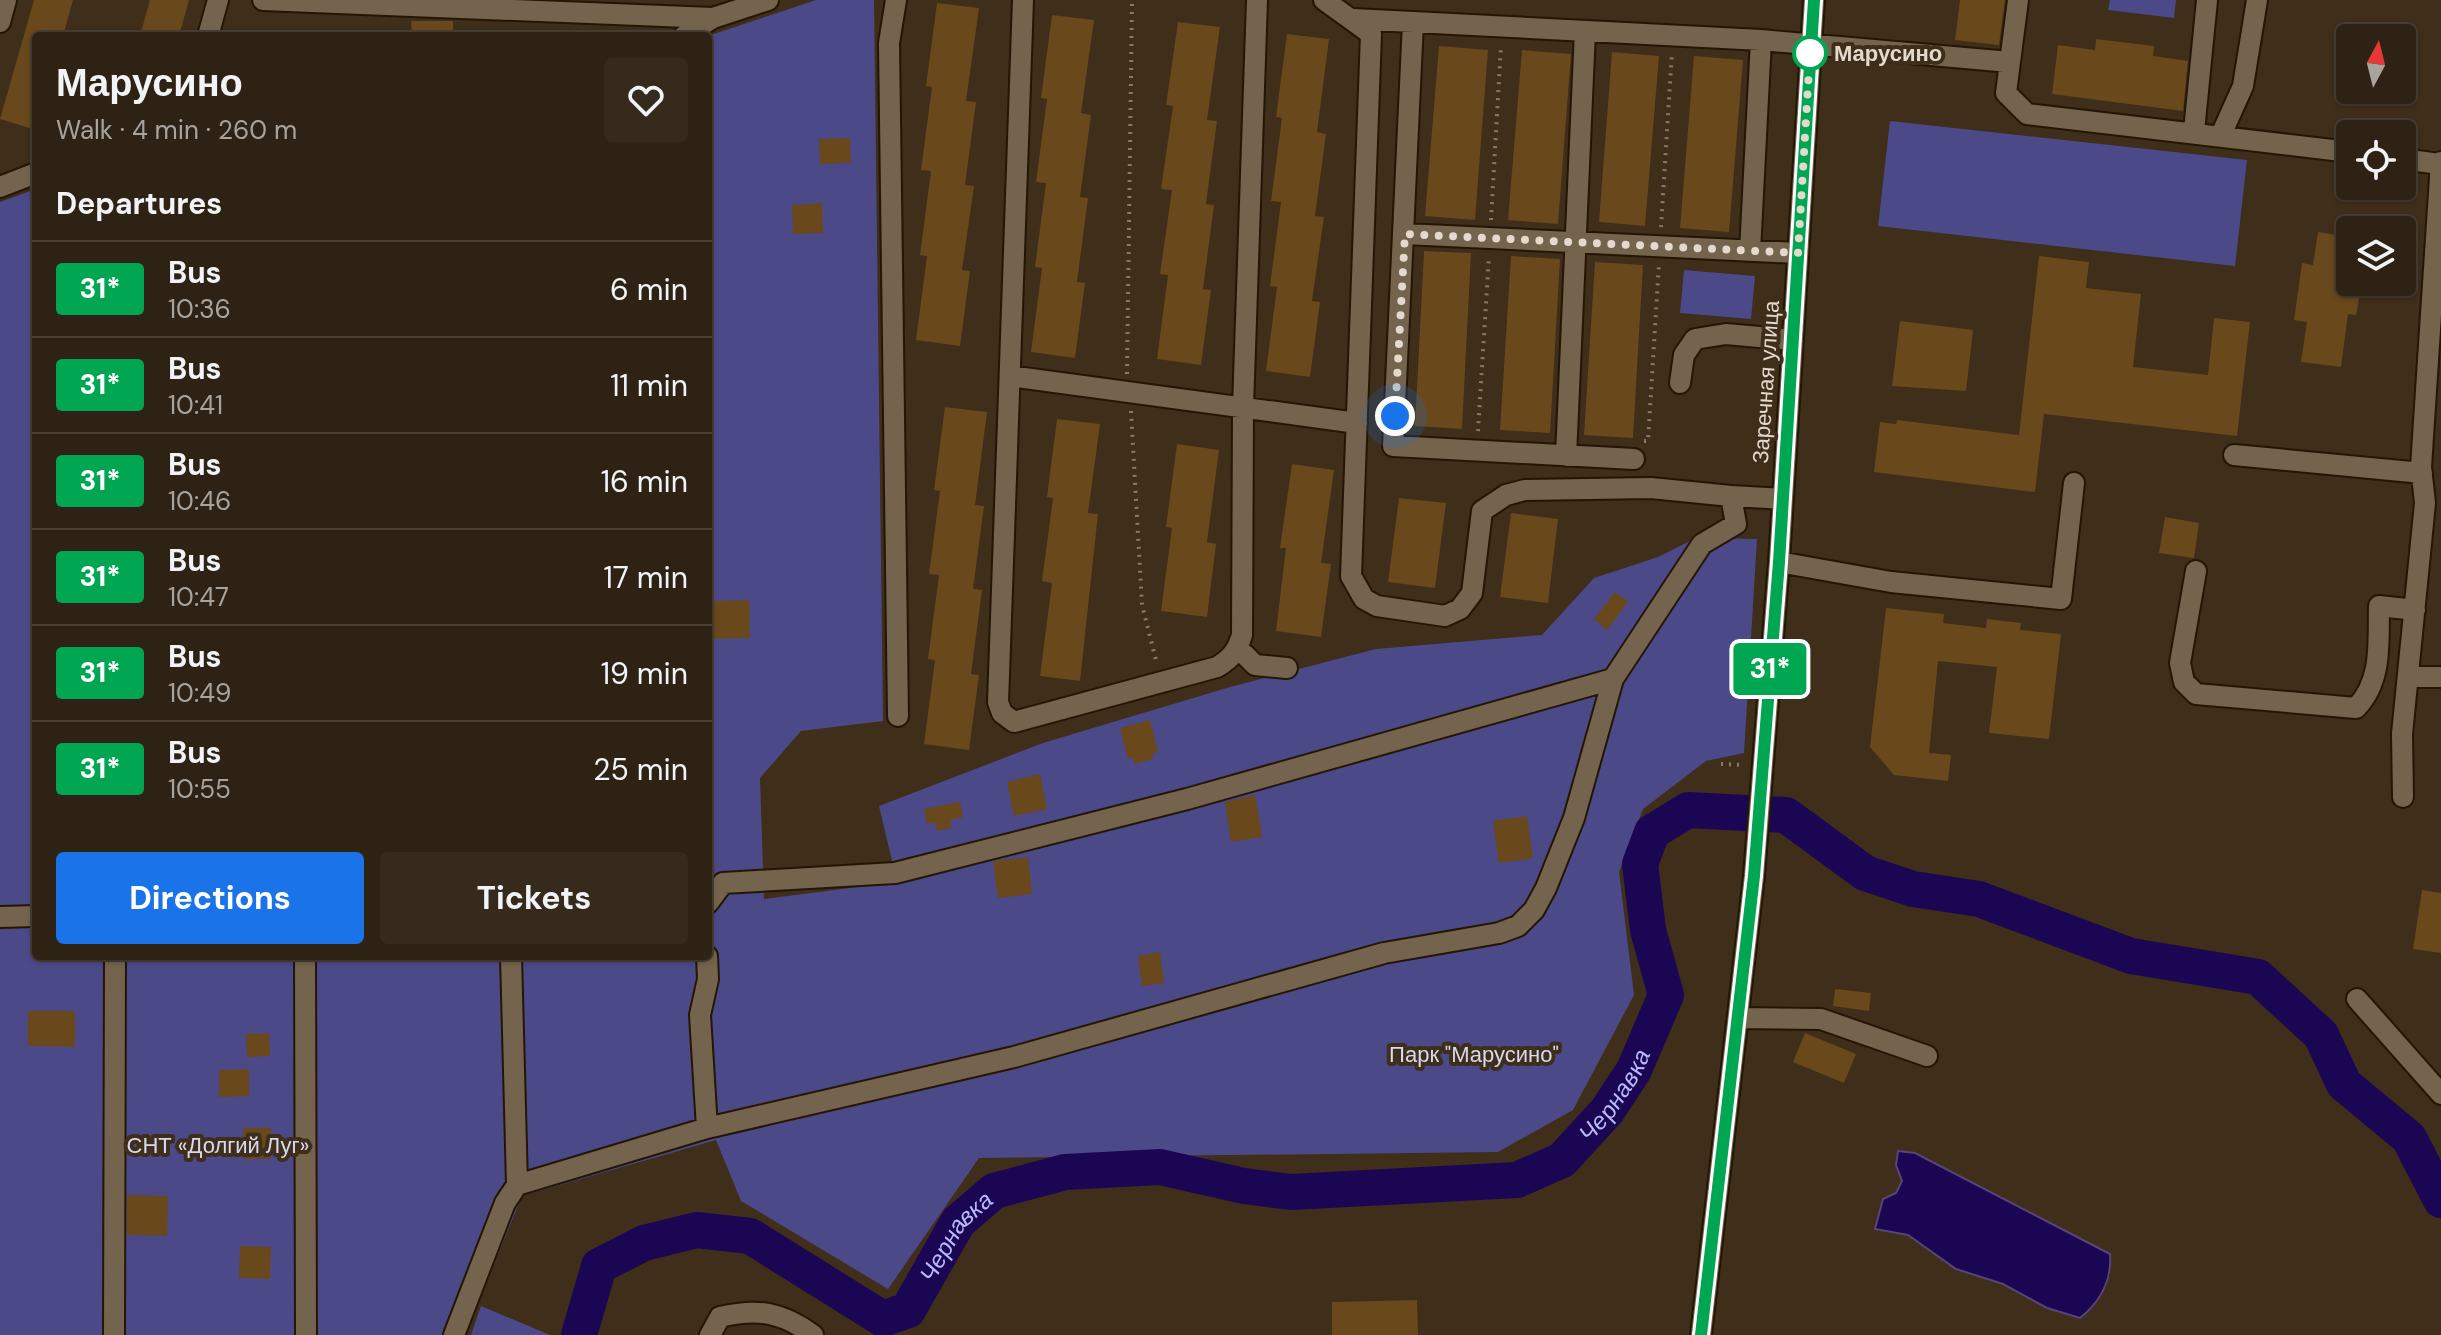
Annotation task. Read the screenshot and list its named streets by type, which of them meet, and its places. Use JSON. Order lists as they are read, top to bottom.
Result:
{
  "streets": {
    "street": ["Заречная улица"]
  },
  "water": ["Чернавка"],
  "parks": ["Парк \"Марусино\"", "СНТ «Долгий Луг»"],
  "places": ["Марусино"],
  "lines": ["bus line 31*"],
  "north": "top",
  "page": {
    "on_map": "31*",
    "heading": [
      ["Марусино", "Walk · 4 min · 260 m"],
      "Departures"
    ],
    "list": [
      {
        "mark": "31*",
        "name": "Bus",
        "note": "10:36",
        "value": "6 min"
      },
      {
        "mark": "31*",
        "name": "Bus",
        "note": "10:41",
        "value": "11 min"
      },
      {
        "mark": "31*",
        "name": "Bus",
        "note": "10:46",
        "value": "16 min"
      },
      {
        "mark": "31*",
        "name": "Bus",
        "note": "10:47",
        "value": "17 min"
      },
      {
        "mark": "31*",
        "name": "Bus",
        "note": "10:49",
        "value": "19 min"
      },
      {
        "mark": "31*",
        "name": "Bus",
        "note": "10:55",
        "value": "25 min"
      }
    ],
    "buttons": ["Directions", "Tickets"]
  }
}
